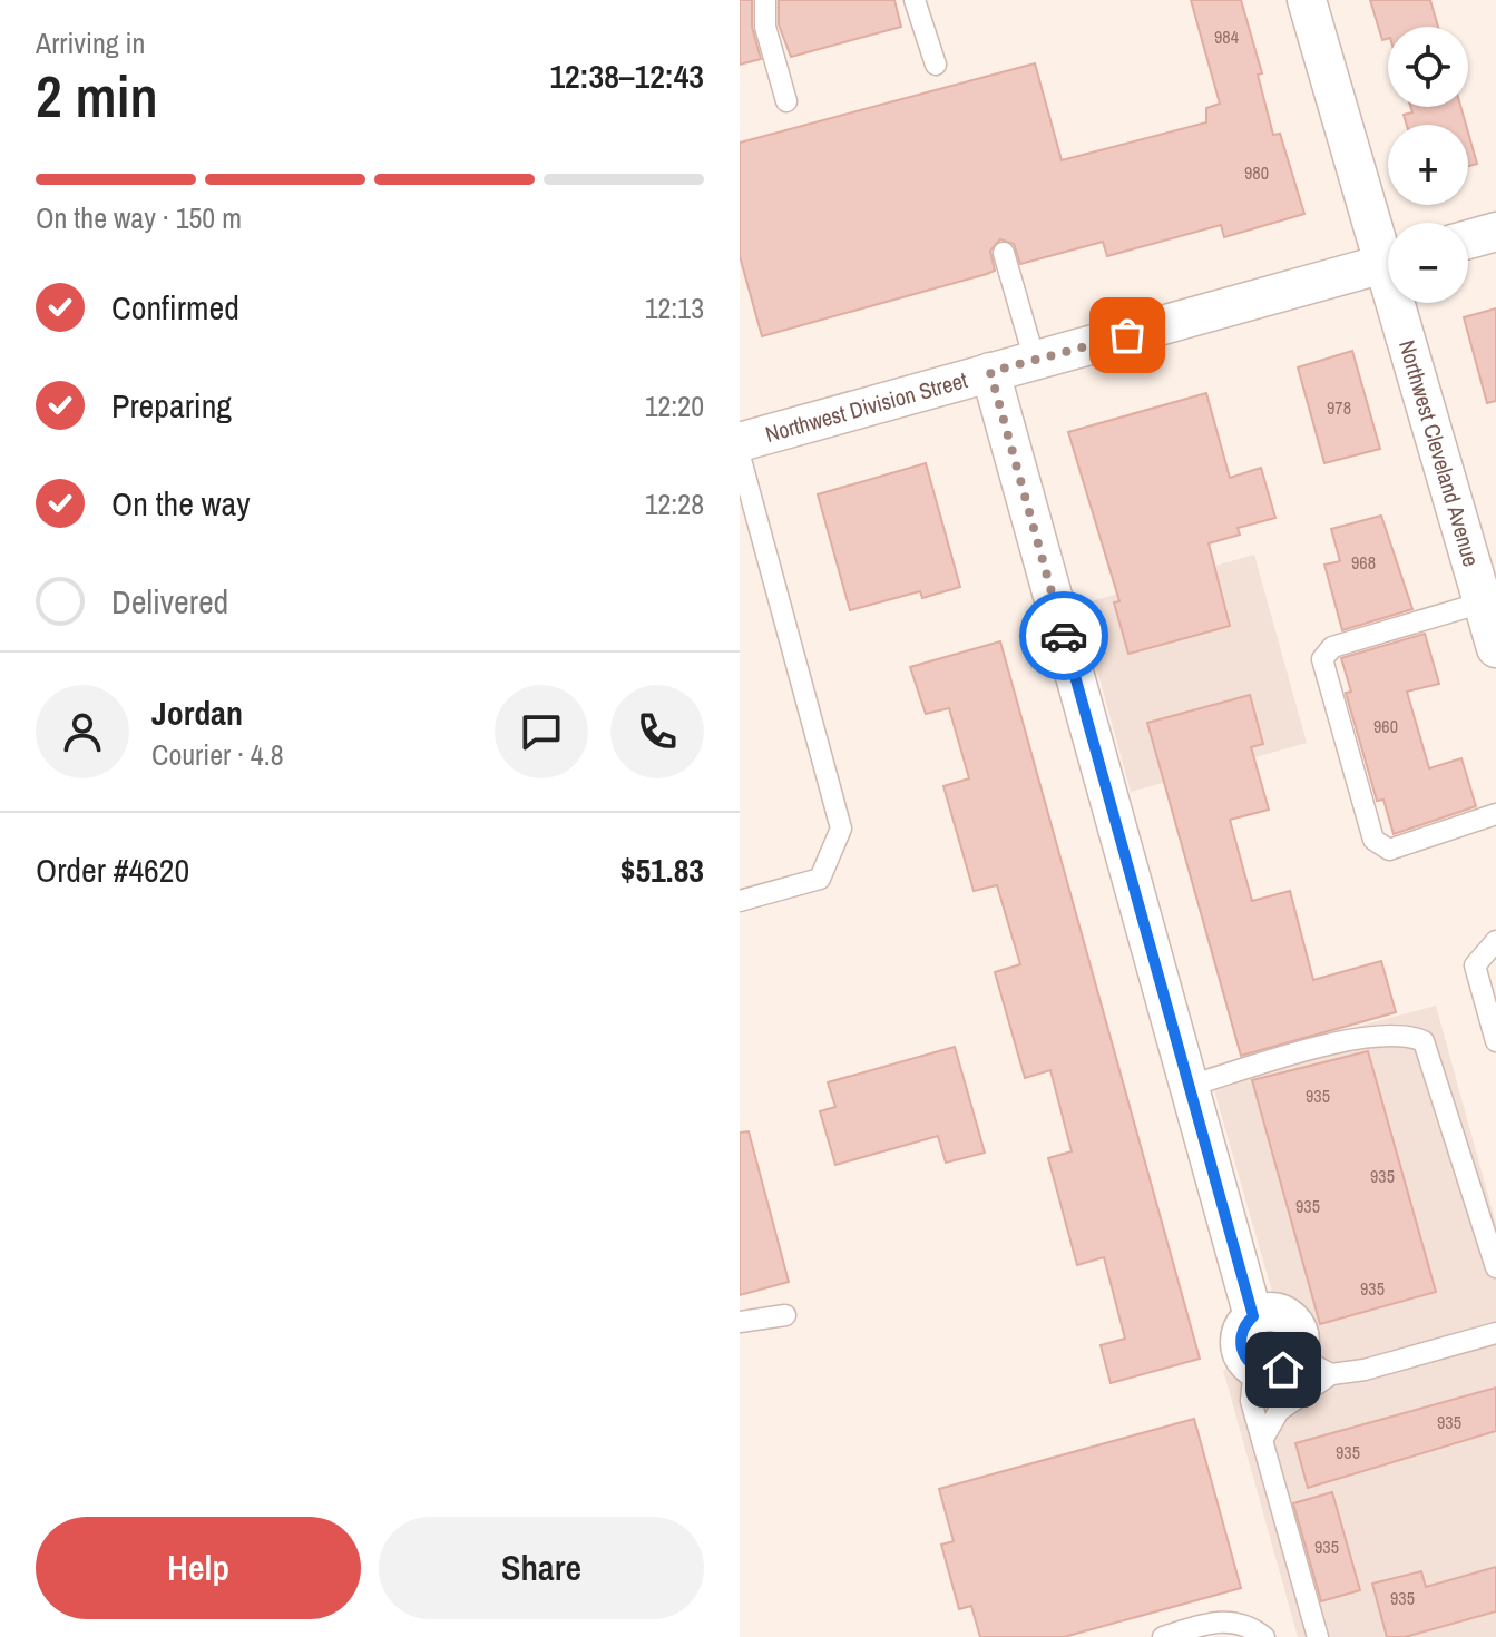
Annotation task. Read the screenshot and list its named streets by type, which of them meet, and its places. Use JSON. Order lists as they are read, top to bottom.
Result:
{
  "streets": {
    "street": ["Northwest Division Street", "Northwest Cleveland Avenue"]
  },
  "house_numbers": [
    "984",
    "980",
    "978",
    "968",
    "960",
    "935",
    "935",
    "935",
    "935",
    "935",
    "935",
    "935",
    "935"
  ],
  "page": {
    "heading": ["2 min", "Arriving in", "12:38–12:43"],
    "panel": [
      "Jordan",
      "Courier · 4.8",
      "Order #4620",
      "$51.83"
    ],
    "map_buttons": ["+", "−"],
    "bar": "On the way · 150 m",
    "list": [
      ["Confirmed", "12:13"],
      ["Preparing", "12:20"],
      ["On the way", "12:28"],
      "Delivered"
    ],
    "buttons": ["Help", "Share"]
  }
}
